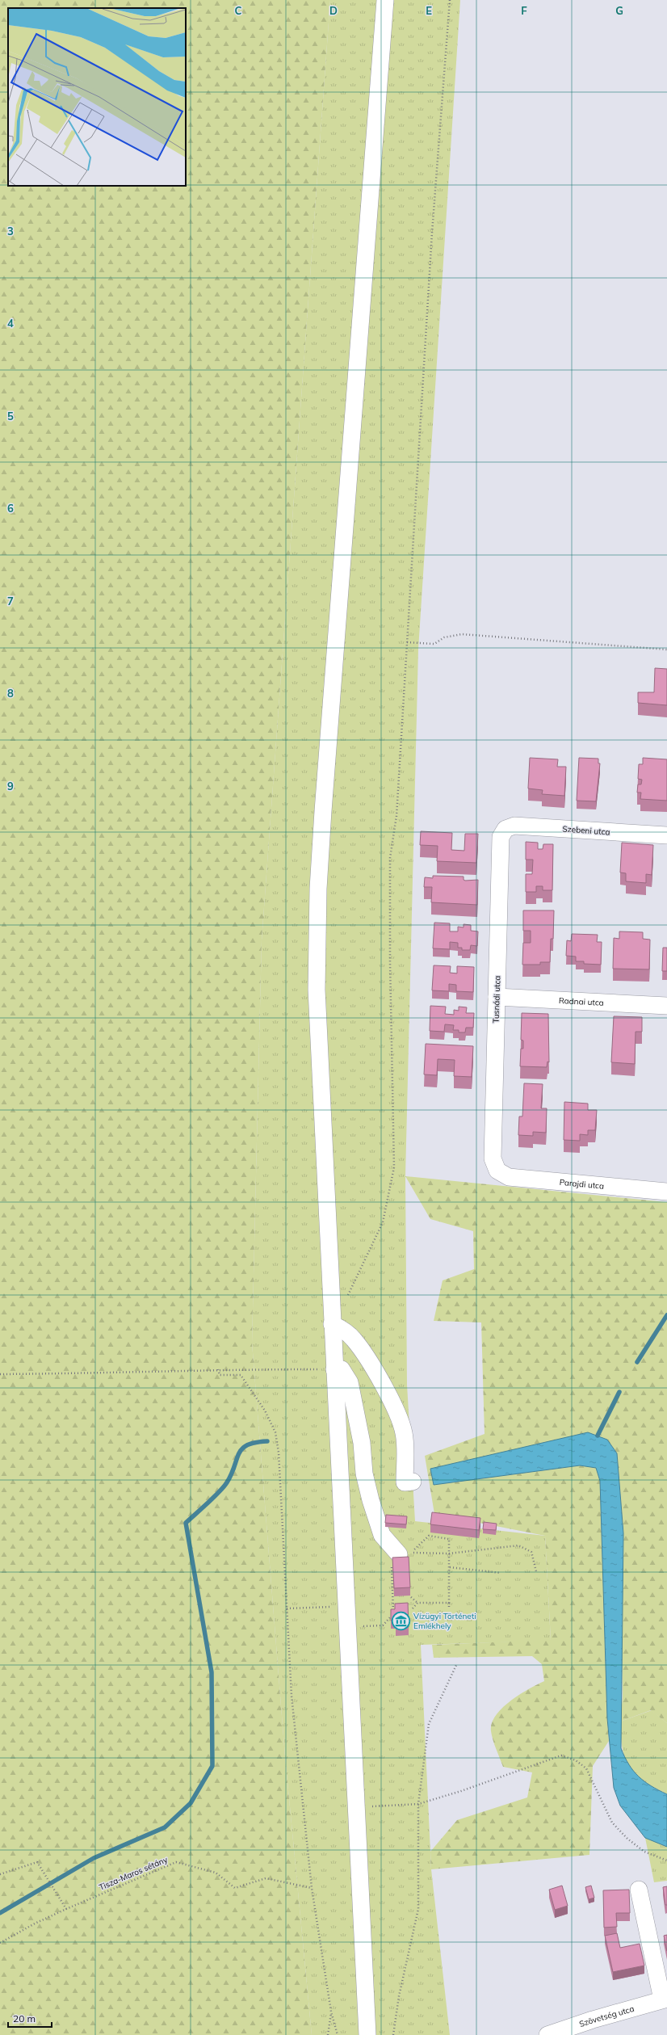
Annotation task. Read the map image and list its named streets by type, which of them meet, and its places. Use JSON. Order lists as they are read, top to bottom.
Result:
{
  "streets": {
    "street": [
      "Szebeni utca",
      "Tusnádi utca",
      "Radnai utca",
      "Parajdi utca",
      "Szövetség utca"
    ],
    "path": ["Tisza-Maros sétány"]
  },
  "crossings": [
    ["Szebeni utca", "Tusnádi utca"],
    ["Tusnádi utca", "Radnai utca"],
    ["Tusnádi utca", "Parajdi utca"]
  ],
  "places": {
    "museum": ["Vízügyi Történeti Emlékhely"]
  },
  "scale_bar": "20 m",
  "grid": {
    "columns": [
      "C",
      "D",
      "E",
      "F",
      "G"
    ],
    "rows": [
      "3",
      "4",
      "5",
      "6",
      "7",
      "8",
      "9"
    ]
  }
}
